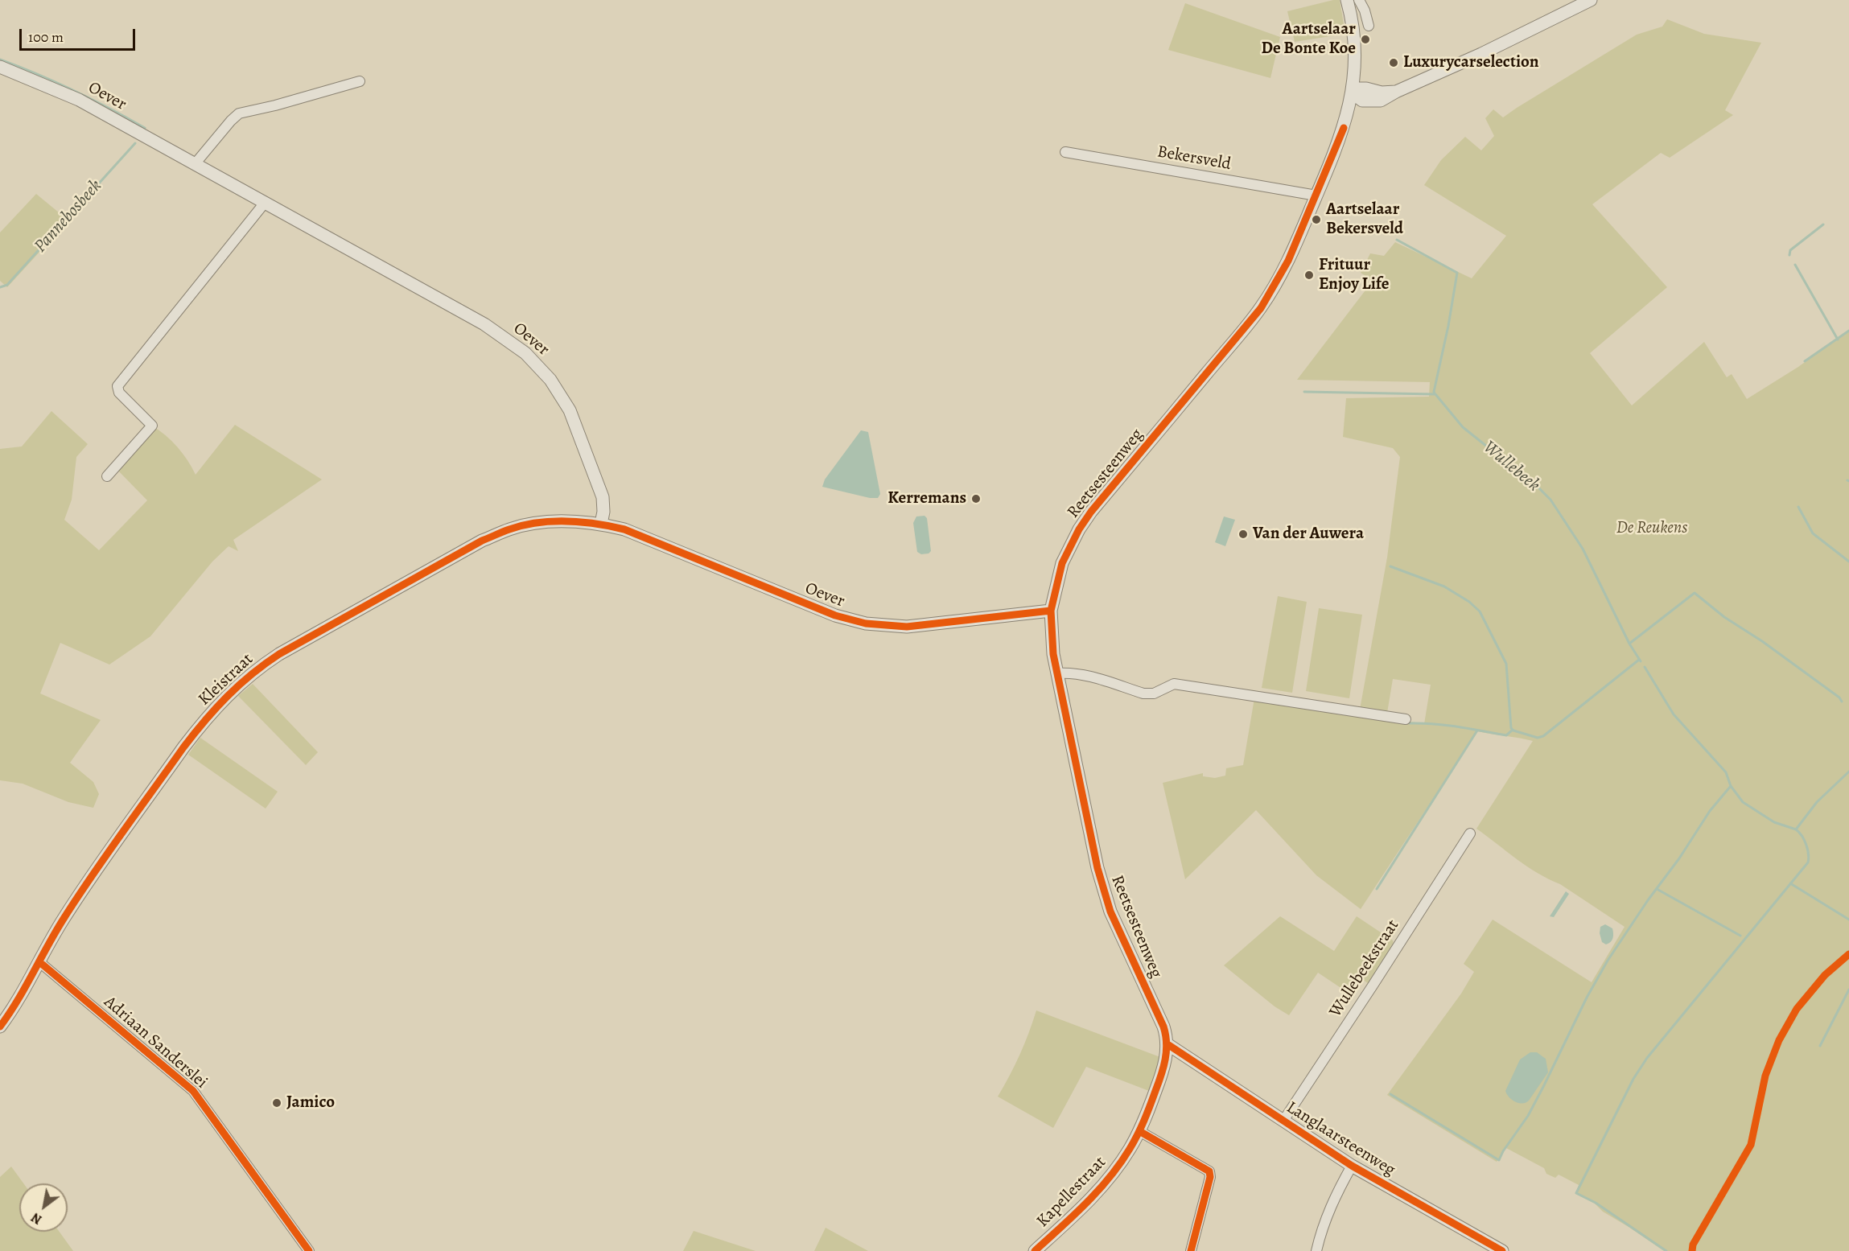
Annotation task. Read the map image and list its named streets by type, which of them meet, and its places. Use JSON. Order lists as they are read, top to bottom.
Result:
{
  "streets": {
    "street": [
      "Oever",
      "Bekersveld",
      "Reetsesteenweg",
      "Kleistraat",
      "Wullebeekstraat",
      "Adriaan Sanderslei",
      "Langlaarsteenweg",
      "Kapellestraat"
    ]
  },
  "crossings": [
    ["Oever", "Reetsesteenweg"],
    ["Oever", "Kleistraat"],
    ["Bekersveld", "Reetsesteenweg"],
    ["Reetsesteenweg", "Langlaarsteenweg"],
    ["Reetsesteenweg", "Kapellestraat"],
    ["Kleistraat", "Adriaan Sanderslei"],
    ["Wullebeekstraat", "Langlaarsteenweg"],
    ["Langlaarsteenweg", "Kapellestraat"]
  ],
  "water": ["Pannebosbeek", "Wullebeek"],
  "parks": ["De Reukens"],
  "places": [
    "Aartselaar De Bonte Koe",
    "Luxurycarselection",
    "Aartselaar Bekersveld",
    "Frituur Enjoy Life",
    "Kerremans",
    "Van der Auwera",
    "Jamico"
  ],
  "scale_bar": "100 m",
  "north": "bottom left"
}
